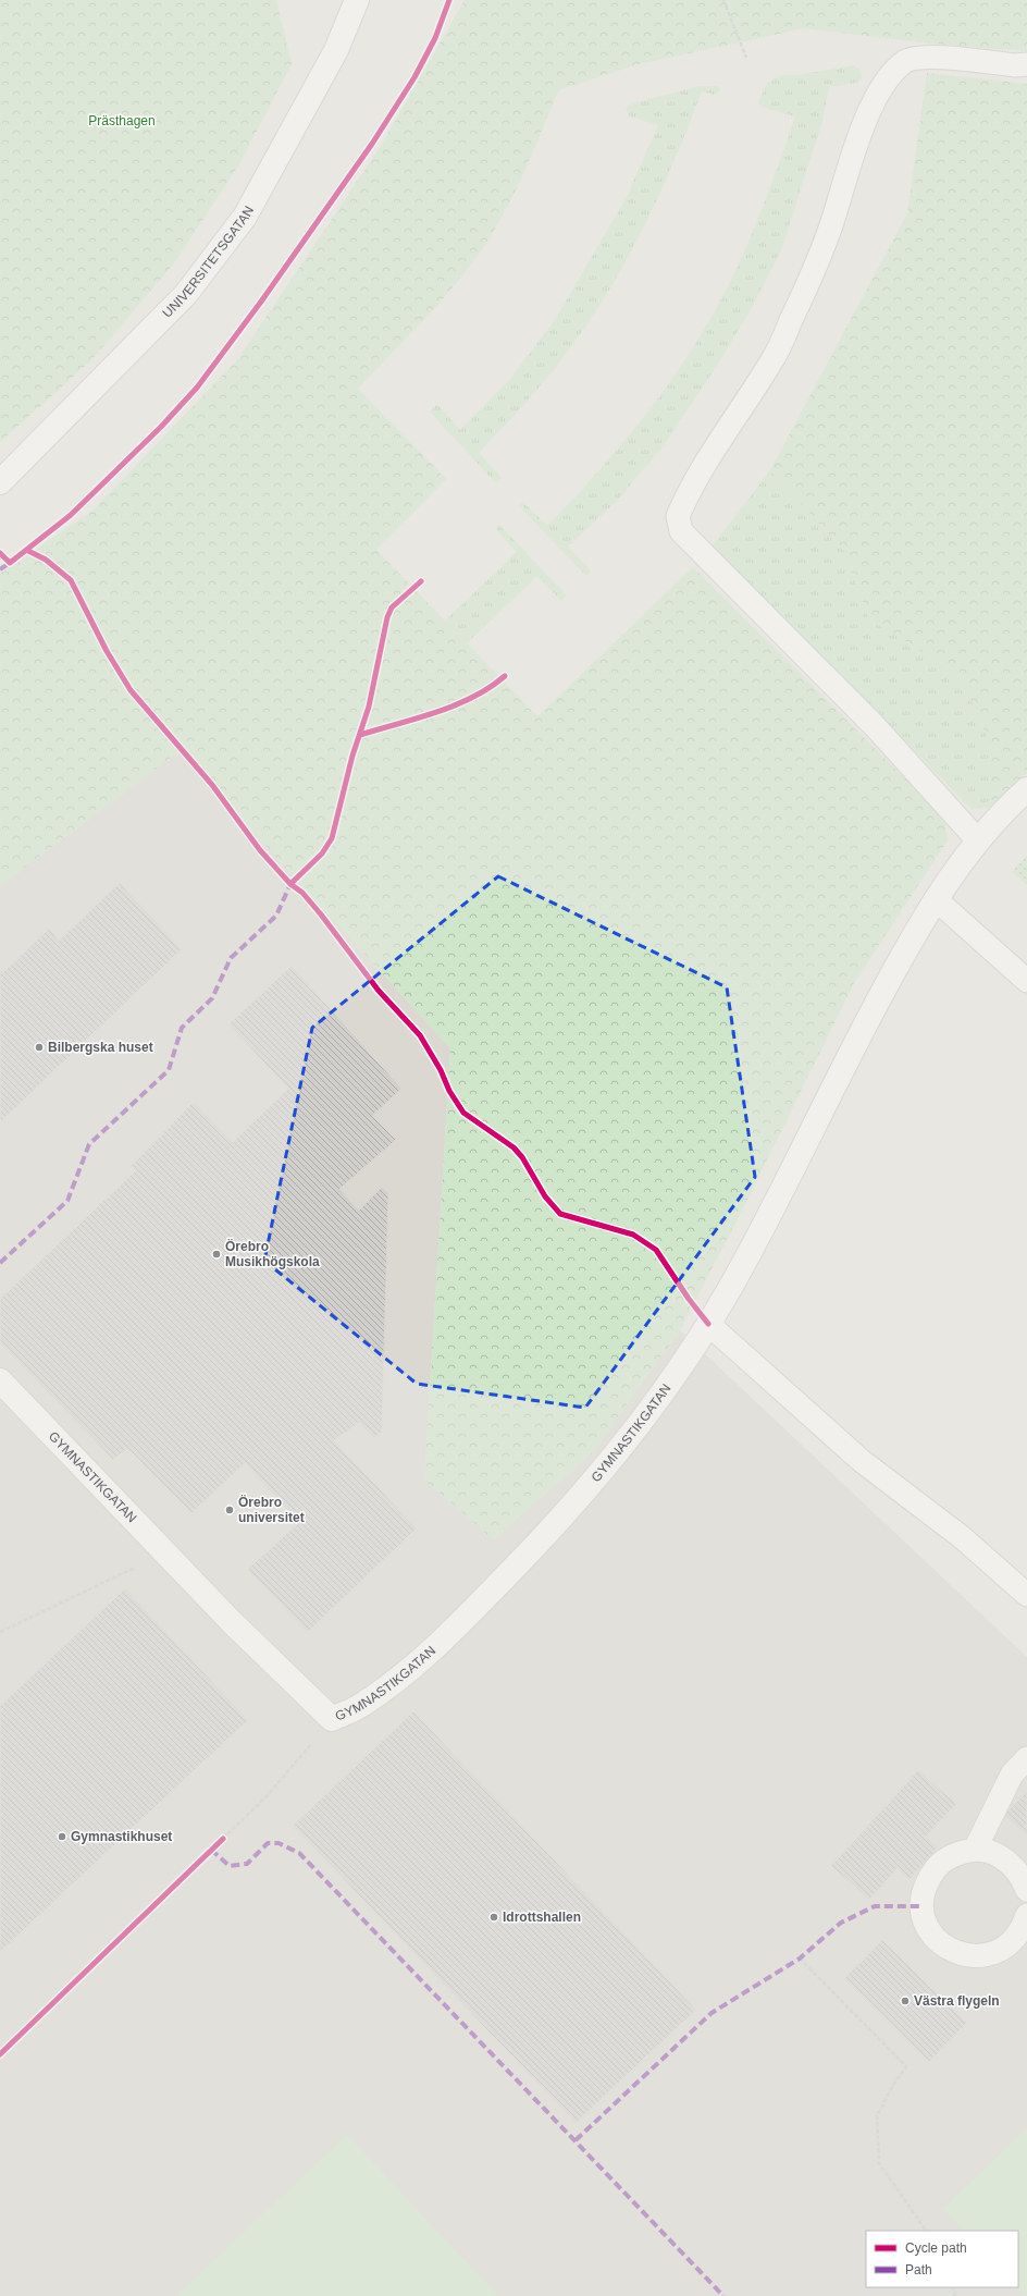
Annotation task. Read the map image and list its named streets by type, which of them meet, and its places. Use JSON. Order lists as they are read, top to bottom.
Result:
{
  "streets": {
    "street": ["UNIVERSITETSGATAN", "GYMNASTIKGATAN"]
  },
  "parks": ["Prästhagen"],
  "places": [
    "Bilbergska huset",
    "Örebro Musikhögskola",
    "Örebro universitet",
    "Gymnastikhuset",
    "Idrottshallen",
    "Västra flygeln"
  ],
  "legend": ["Cycle path", "Path"]
}
